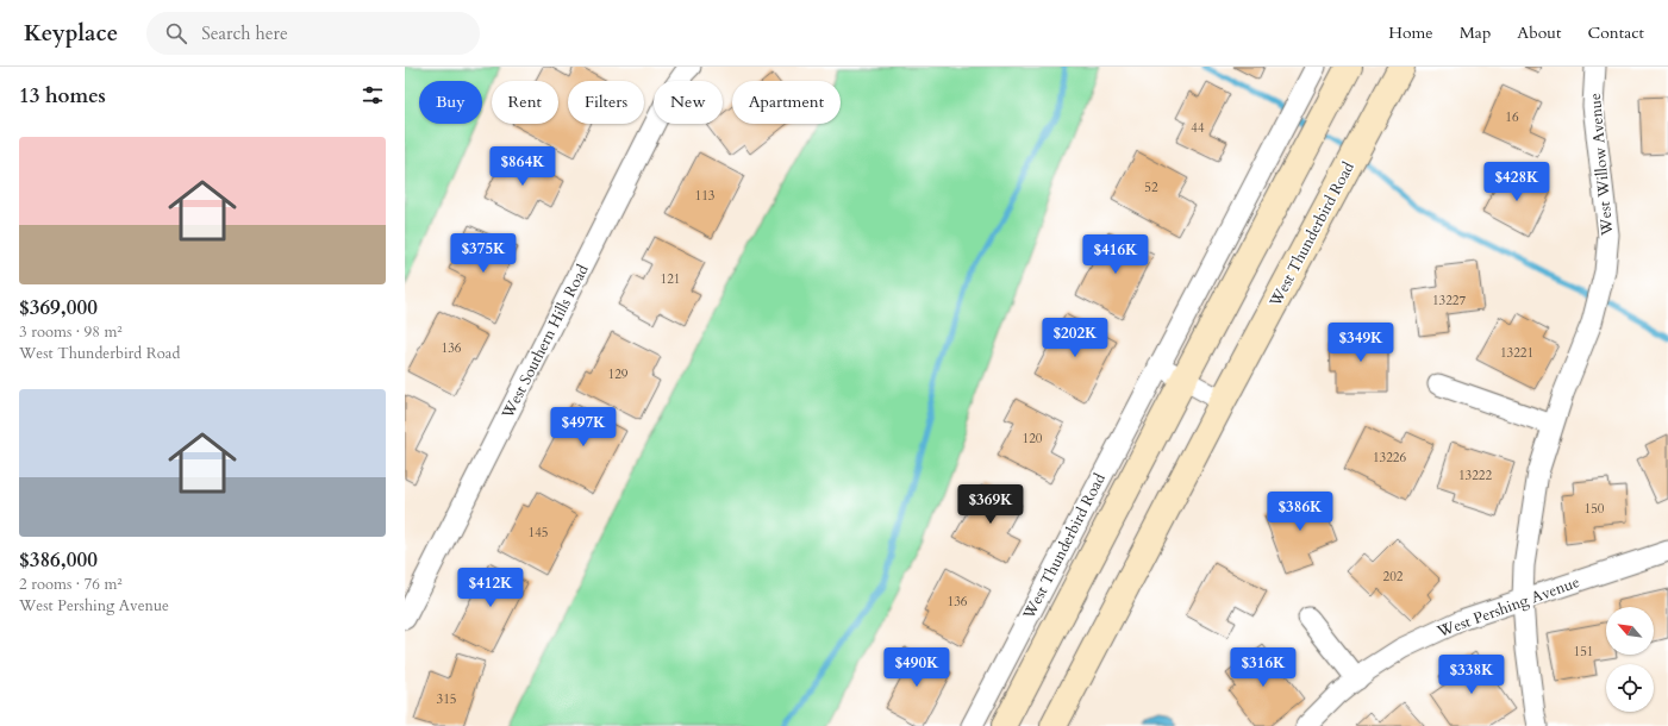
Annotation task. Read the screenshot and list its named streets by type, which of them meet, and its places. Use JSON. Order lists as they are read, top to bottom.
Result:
{
  "streets": {
    "main road": ["West Thunderbird Road"],
    "street": ["West Willow Avenue", "West Southern Hills Road", "West Pershing Avenue"]
  },
  "crossings": [
    ["West Willow Avenue", "West Pershing Avenue"]
  ],
  "house_numbers": [
    "16",
    "44",
    "52",
    "113",
    "121",
    "13227",
    "136",
    "13221",
    "129",
    "120",
    "13226",
    "13222",
    "150",
    "145",
    "202",
    "136",
    "151",
    "315"
  ],
  "north": "top left",
  "page": {
    "header": "Keyplace",
    "search": "Search here",
    "nav": [
      "Home",
      "Map",
      "About",
      "Contact"
    ],
    "heading": "13 homes",
    "chip": [
      "Buy",
      "Rent",
      "Filters",
      "New",
      "Apartment"
    ],
    "list": [
      {
        "name": "$369,000",
        "note": "3 rooms · 98 m² · West Thunderbird Road"
      },
      {
        "name": "$386,000",
        "note": "2 rooms · 76 m² · West Pershing Avenue"
      }
    ],
    "price": [
      "$864K",
      "$428K",
      "$375K",
      "$416K",
      "$202K",
      "$349K",
      "$497K",
      "$369K",
      "$386K",
      "$412K",
      "$490K",
      "$316K",
      "$338K"
    ]
  }
}
